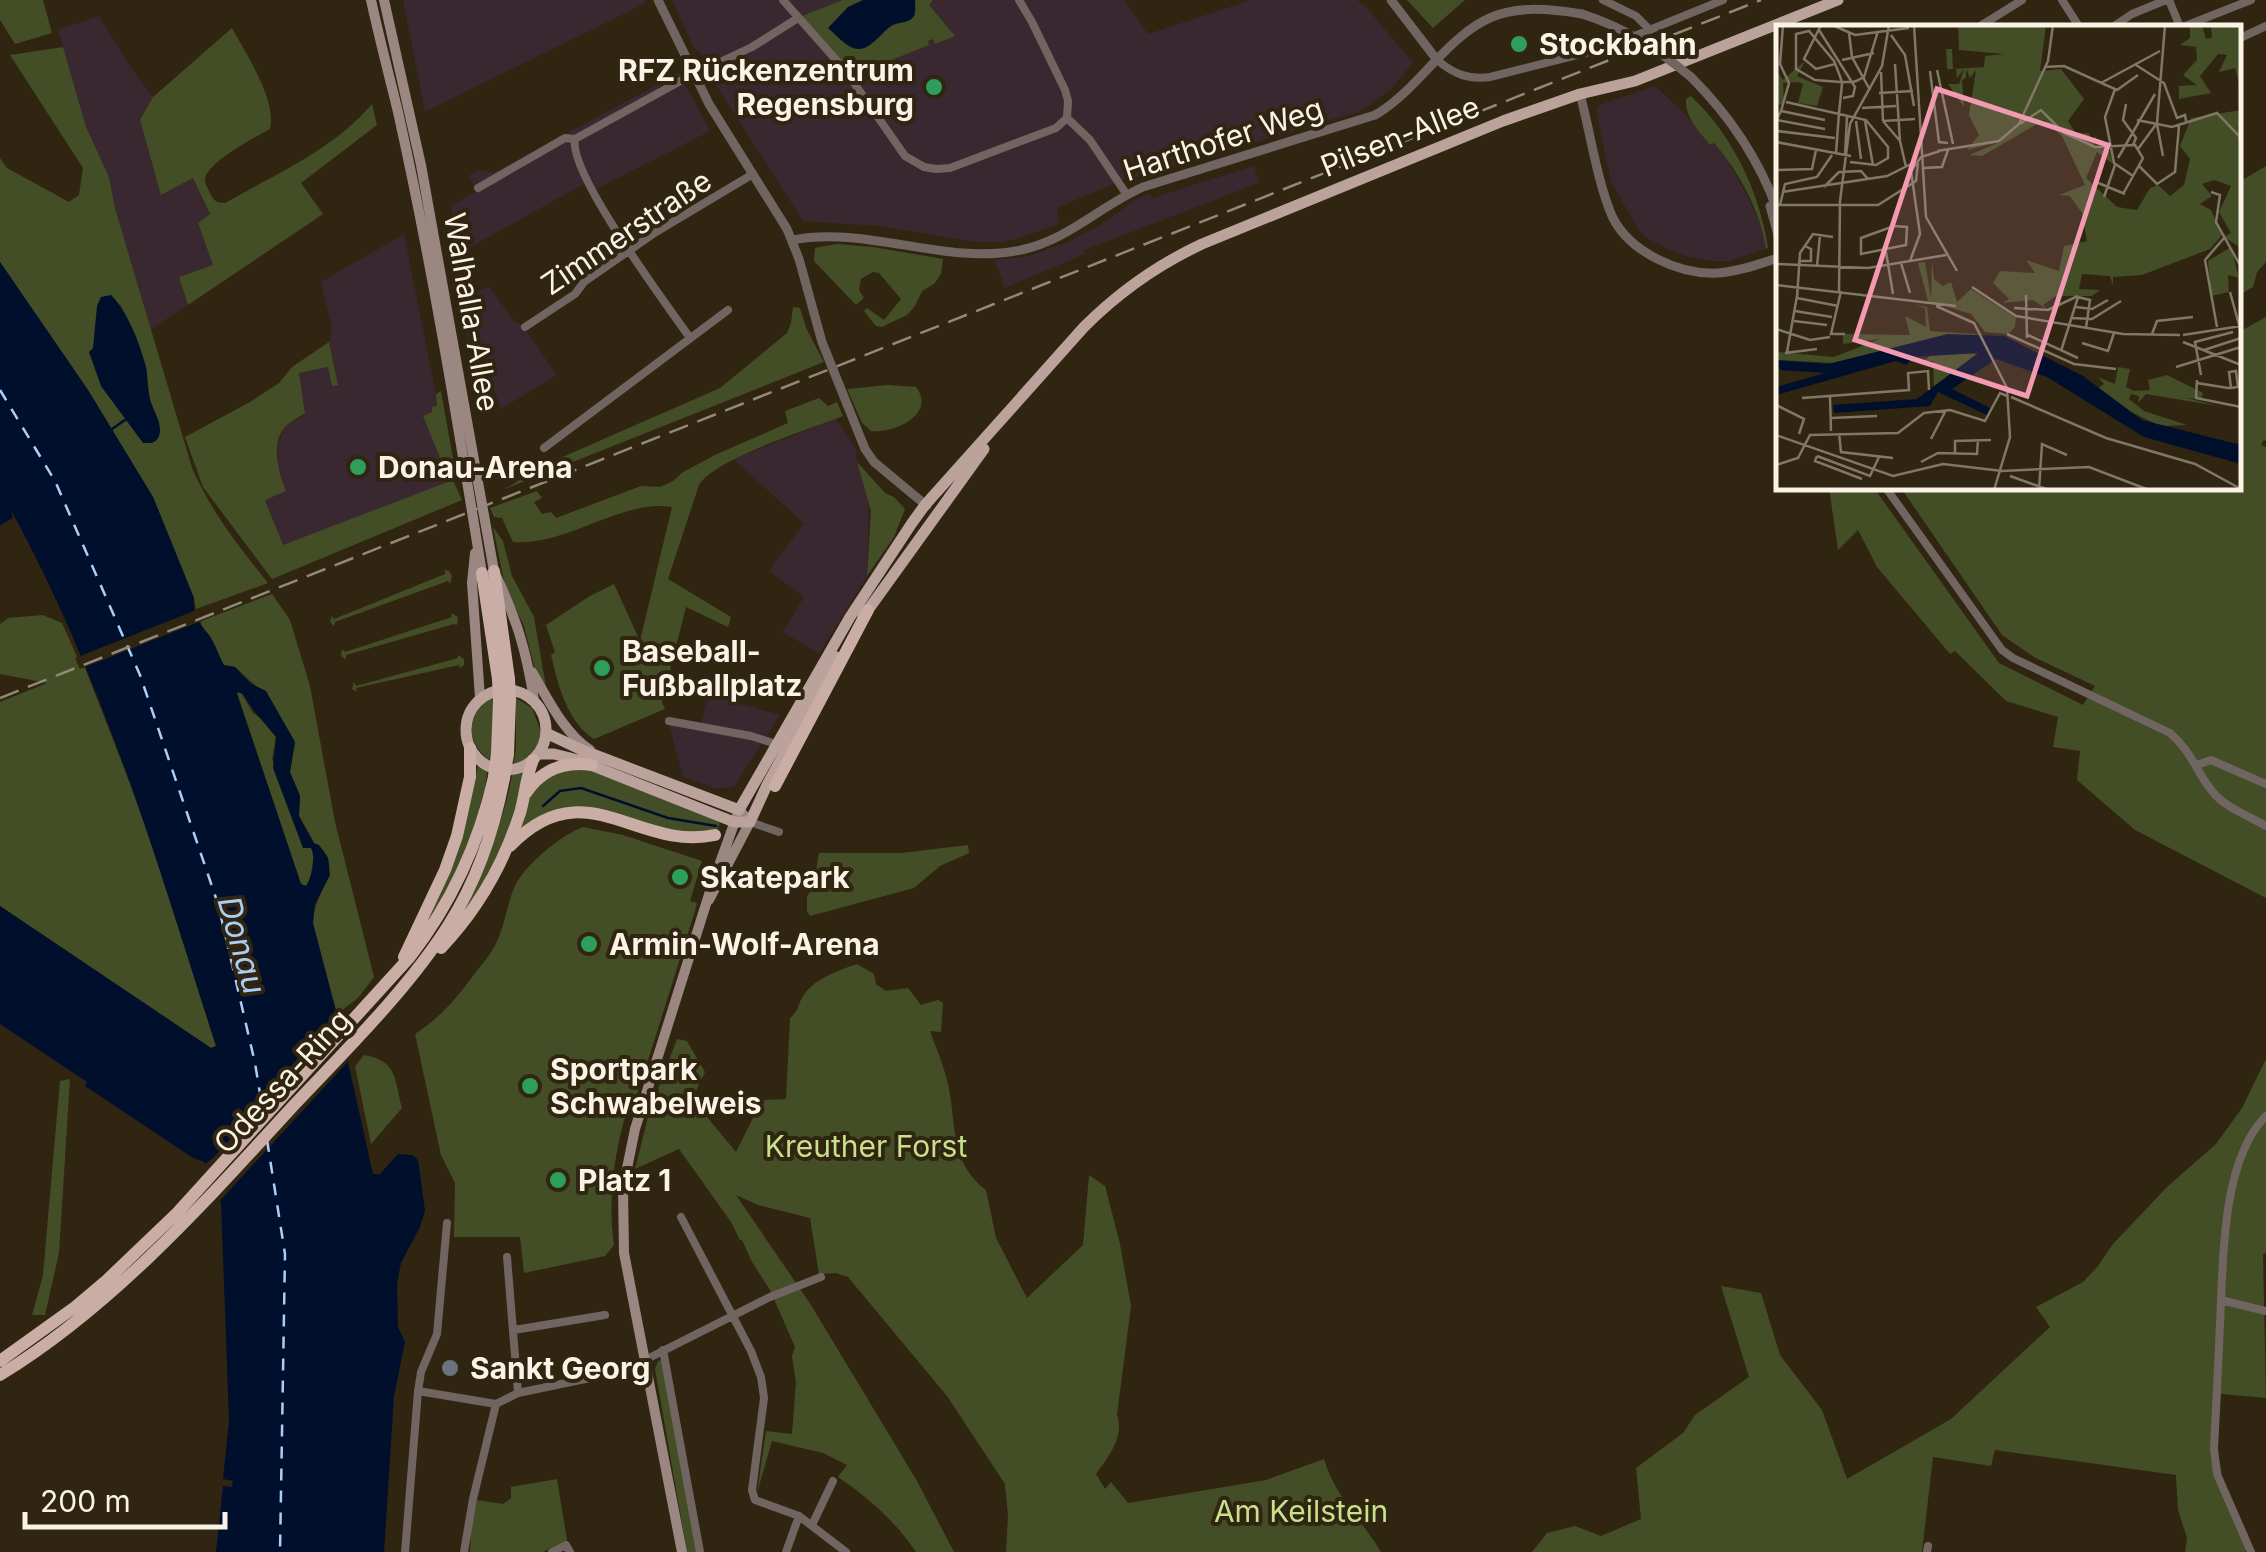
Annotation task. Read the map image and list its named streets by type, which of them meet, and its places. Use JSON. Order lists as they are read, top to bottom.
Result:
{
  "streets": {
    "highway": ["Walhalla-Allee", "Odessa-Ring"],
    "main road": ["Pilsen-Allee"],
    "street": ["Harthofer Weg", "Zimmerstraße"]
  },
  "crossings": [
    ["Walhalla-Allee", "Odessa-Ring"]
  ],
  "water": ["Donau"],
  "parks": ["Kreuther Forst", "Am Keilstein"],
  "places": [
    "Stockbahn",
    "RFZ Rückenzentrum Regensburg",
    "Donau-Arena",
    "Baseball- Fußballplatz",
    "Skatepark",
    "Armin-Wolf-Arena",
    "Sportpark Schwabelweis",
    "Platz 1",
    "Sankt Georg"
  ],
  "scale_bar": "200 m"
}
